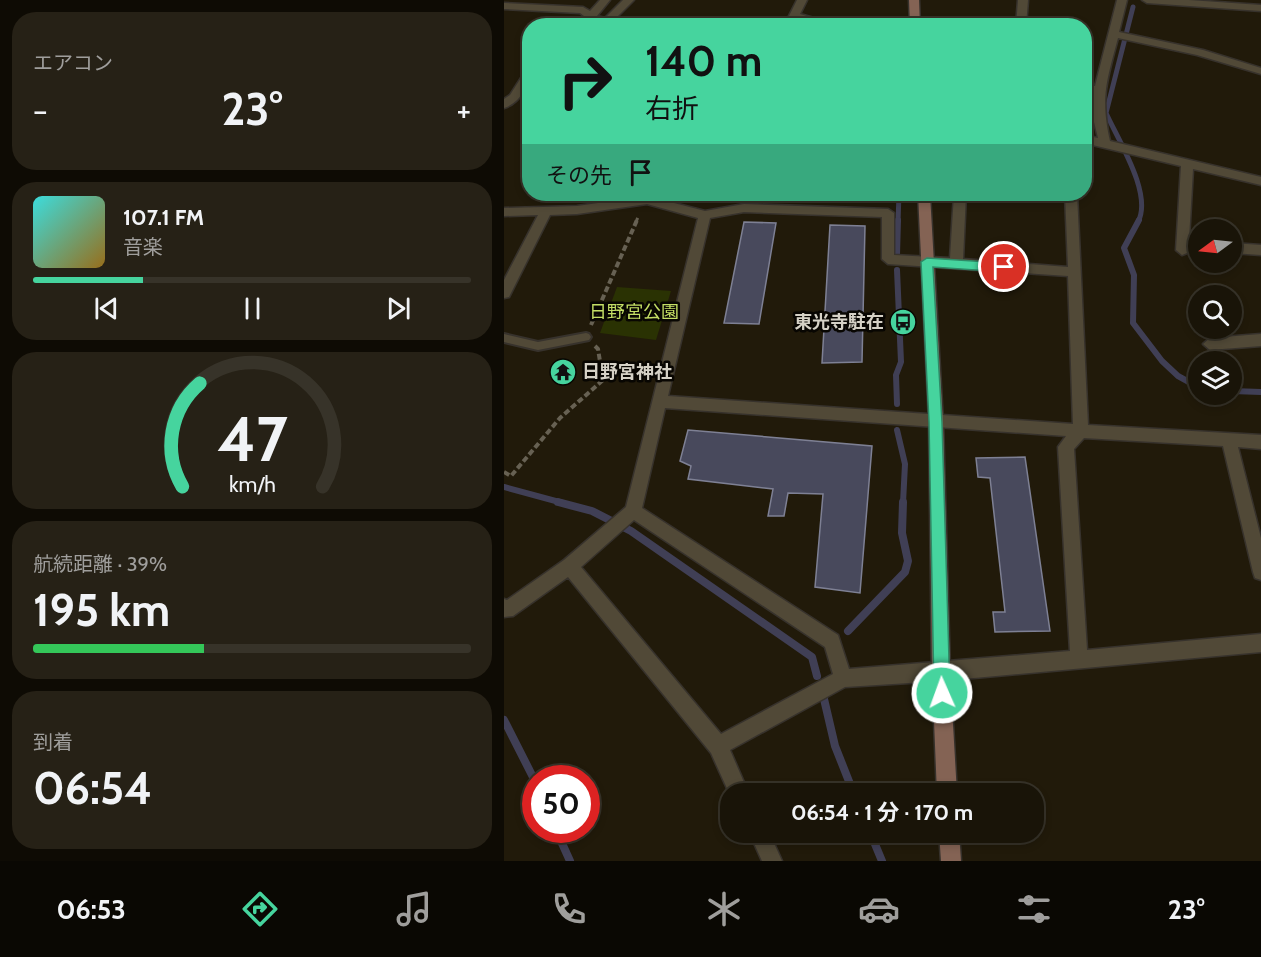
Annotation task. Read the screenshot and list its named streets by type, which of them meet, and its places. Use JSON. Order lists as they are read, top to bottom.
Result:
{
  "parks": ["日野宮公園"],
  "places": {
    "bus stop": ["東光寺駐在"],
    "temple": ["日野宮神社"]
  },
  "north": "left",
  "page": {
    "tile": [
      "エアコン",
      ["航続距離 · 39%", "195 km"],
      ["到着", "06:54"]
    ],
    "turn": ["140 m", "右折"],
    "heat": ["−", "23°", "+"],
    "then": "その先",
    "song": ["107.1 FM", "音楽"],
    "limit": "50",
    "trip": "06:54 · 1 分 · 170 m",
    "tabs": ["06:53", "23°"],
    "gauge": ["47", "km/h"]
  }
}
